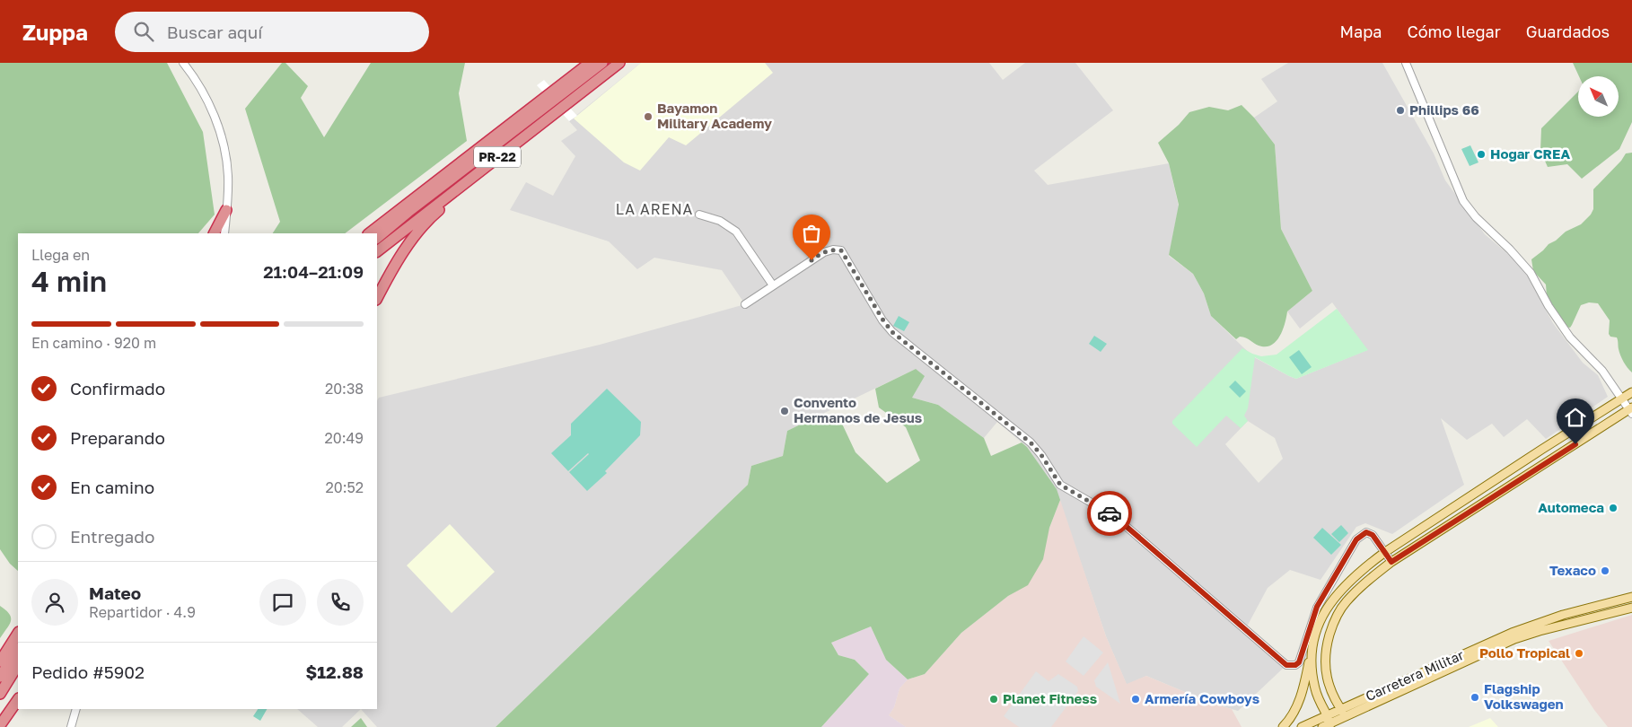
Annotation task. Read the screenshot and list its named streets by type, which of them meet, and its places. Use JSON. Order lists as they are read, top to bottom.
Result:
{
  "streets": {
    "highway": ["PR-22"],
    "main road": ["Carretera Militar"]
  },
  "districts": ["LA ARENA"],
  "places": [
    "Phillips 66",
    "Bayamon Military Academy",
    "Hogar CREA",
    "Convento Hermanos de Jesus",
    "Automeca",
    "Texaco",
    "Pollo Tropical",
    "Flagship Volkswagen",
    "Planet Fitness",
    "Armería Cowboys"
  ],
  "north": "top left",
  "page": {
    "header": "Zuppa",
    "search": "Buscar aquí",
    "nav": ["Mapa", "Cómo llegar", "Guardados"],
    "heading": ["4 min", "Llega en", "21:04–21:09"],
    "panel": [
      "Mateo",
      "Repartidor · 4.9",
      "Pedido #5902",
      "$12.88"
    ],
    "bar": "En camino · 920 m",
    "list": [
      ["Confirmado", "20:38"],
      ["Preparando", "20:49"],
      ["En camino", "20:52"],
      "Entregado"
    ]
  }
}
